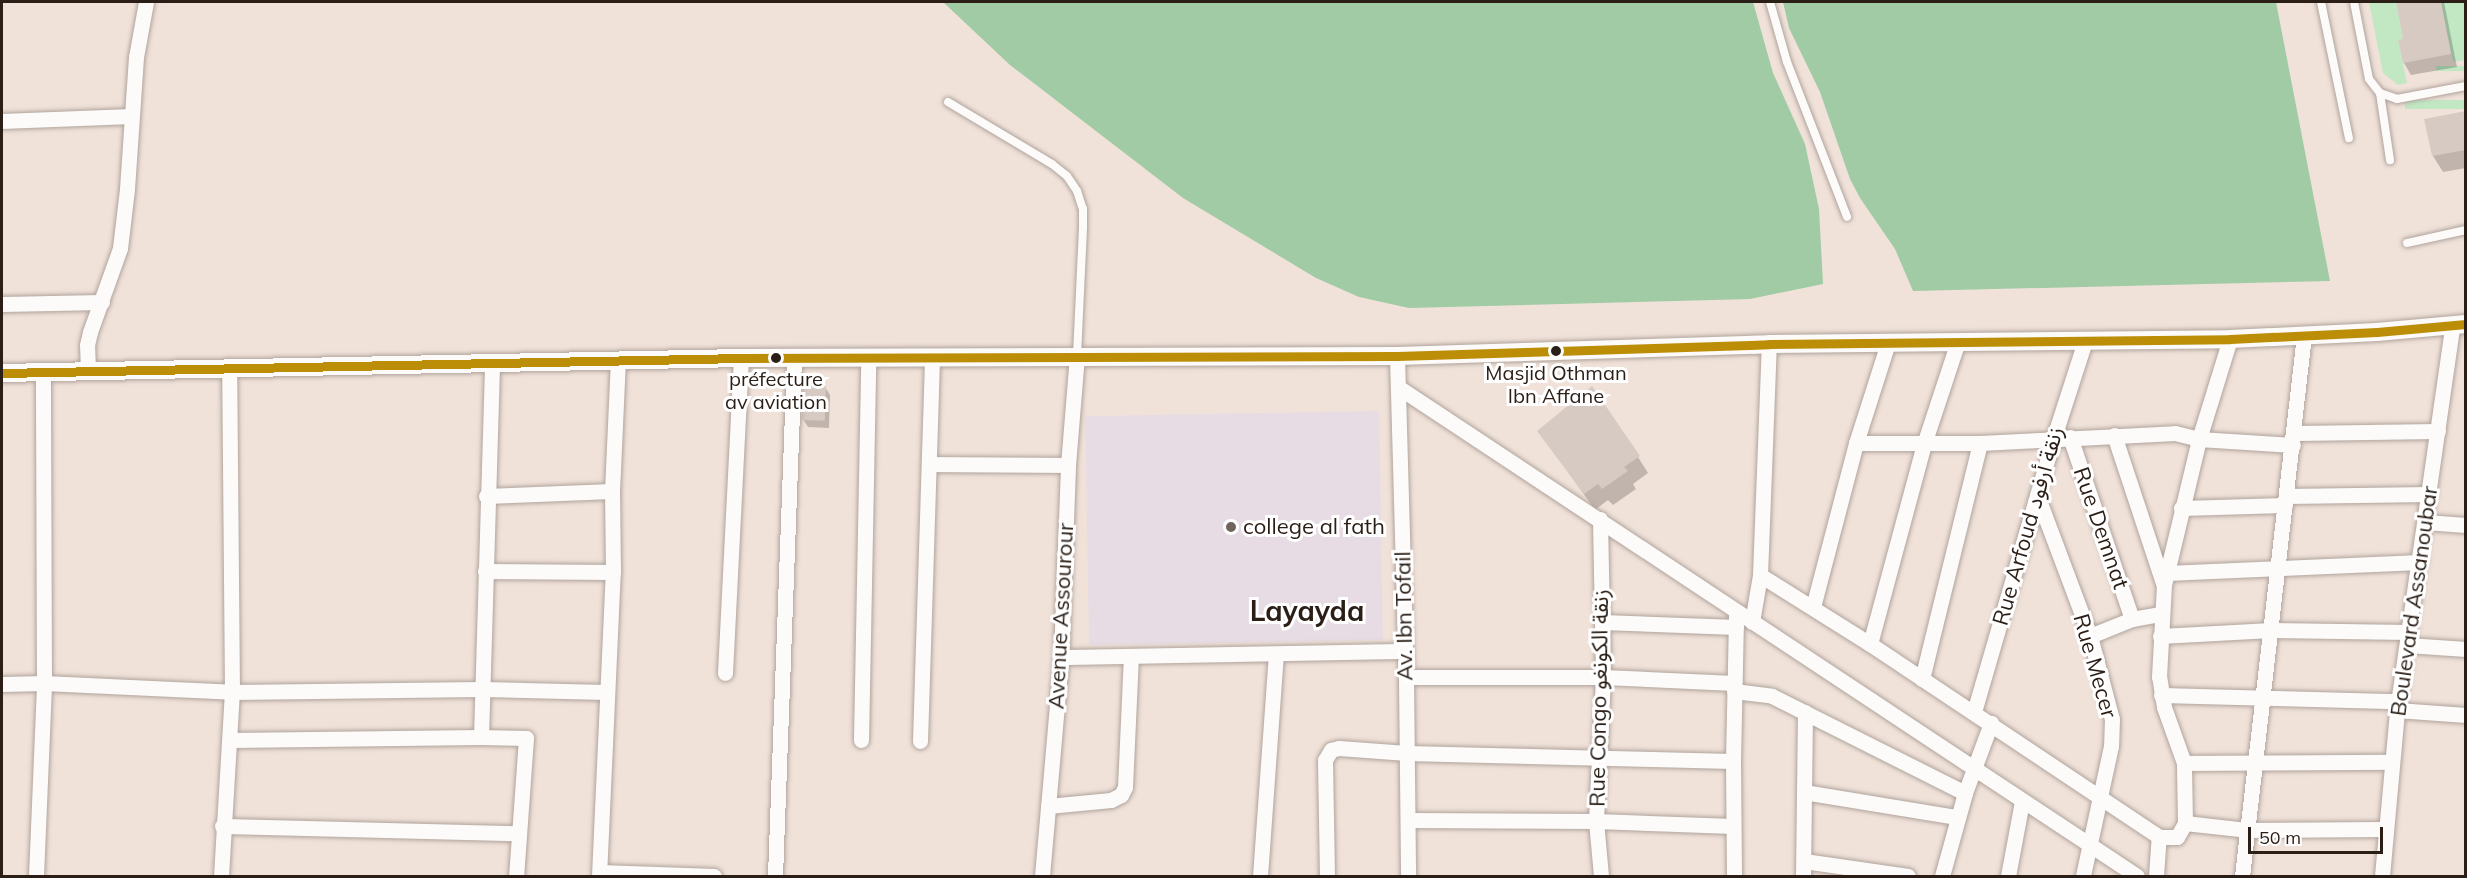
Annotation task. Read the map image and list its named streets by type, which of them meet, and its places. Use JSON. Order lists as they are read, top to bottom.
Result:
{
  "streets": {
    "street": [
      "Rue Arfoud زنقة أرفود",
      "Rue Demnat",
      "Boulevard Assanoubar",
      "Avenue Assourour",
      "Av. Ibn Tofail",
      "Rue Mecer",
      "Rue Congo زنقة الكونغو"
    ]
  },
  "crossings": [
    ["Rue Arfoud زنقة أرفود", "Rue Mecer"]
  ],
  "districts": ["Layayda"],
  "places": ["Masjid Othman Ibn Affane", "préfecture av aviation", "college al fath"],
  "scale_bar": "50 m"
}
